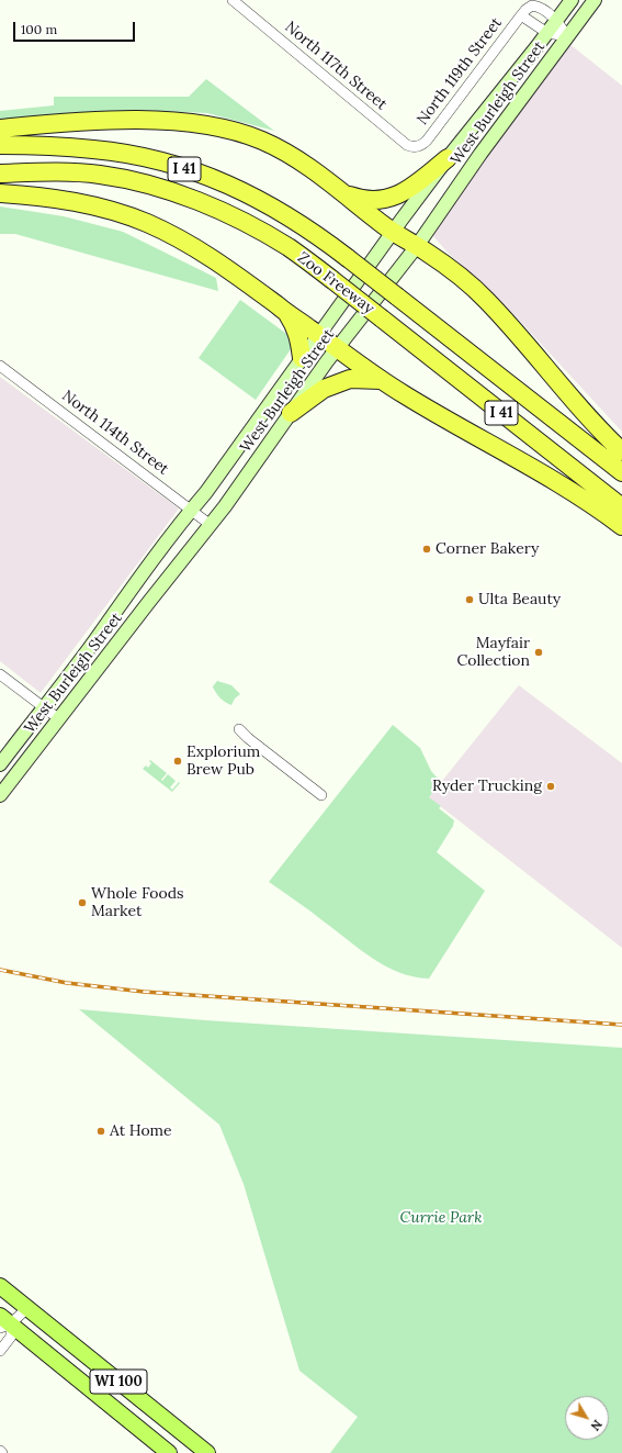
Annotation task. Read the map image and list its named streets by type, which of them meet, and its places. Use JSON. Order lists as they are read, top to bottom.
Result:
{
  "streets": {
    "highway": ["I 41", "Zoo Freeway"],
    "main road": ["West Burleigh Street", "WI 100"],
    "street": ["North 117th Street", "North 119th Street", "North 114th Street"]
  },
  "crossings": [
    ["North 117th Street", "North 119th Street"],
    ["North 119th Street", "West Burleigh Street"],
    ["West Burleigh Street", "North 114th Street"]
  ],
  "parks": ["Currie Park"],
  "places": [
    "Corner Bakery",
    "Ulta Beauty",
    "Mayfair Collection",
    "Explorium Brew Pub",
    "Ryder Trucking",
    "Whole Foods Market",
    "At Home"
  ],
  "scale_bar": "100 m",
  "north": "bottom right"
}
